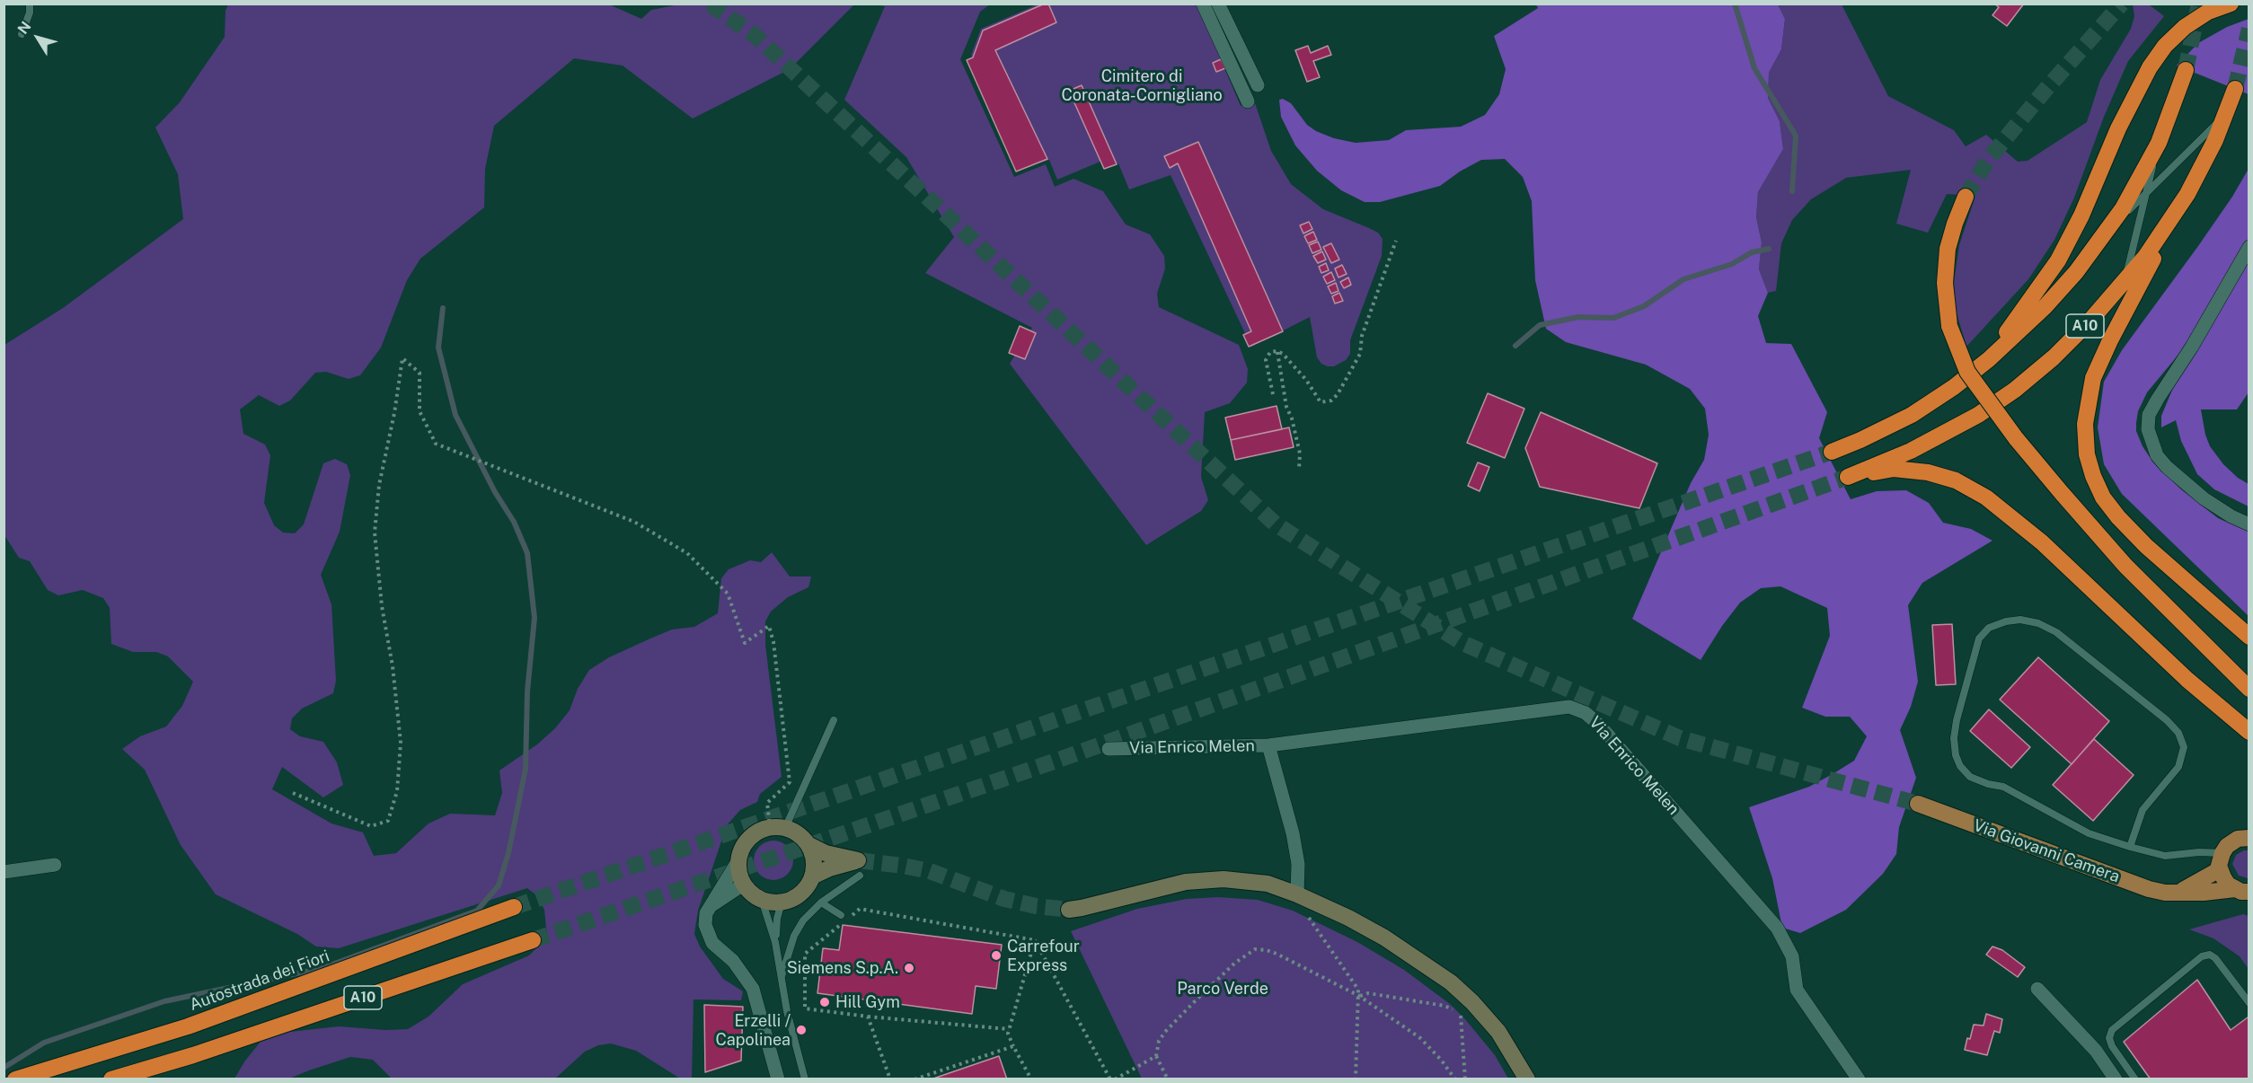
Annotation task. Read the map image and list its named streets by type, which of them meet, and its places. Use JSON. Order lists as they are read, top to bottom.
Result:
{
  "streets": {
    "highway": ["A10", "Autostrada dei Fiori"],
    "main road": ["Via Giovanni Camera"],
    "street": ["Via Enrico Melen"]
  },
  "parks": ["Cimitero di Coronata-Cornigliano", "Parco Verde"],
  "places": [
    "Carrefour Express",
    "Siemens S.p.A.",
    "Hill Gym",
    "Erzelli / Capolinea"
  ],
  "north": "top left"
}
